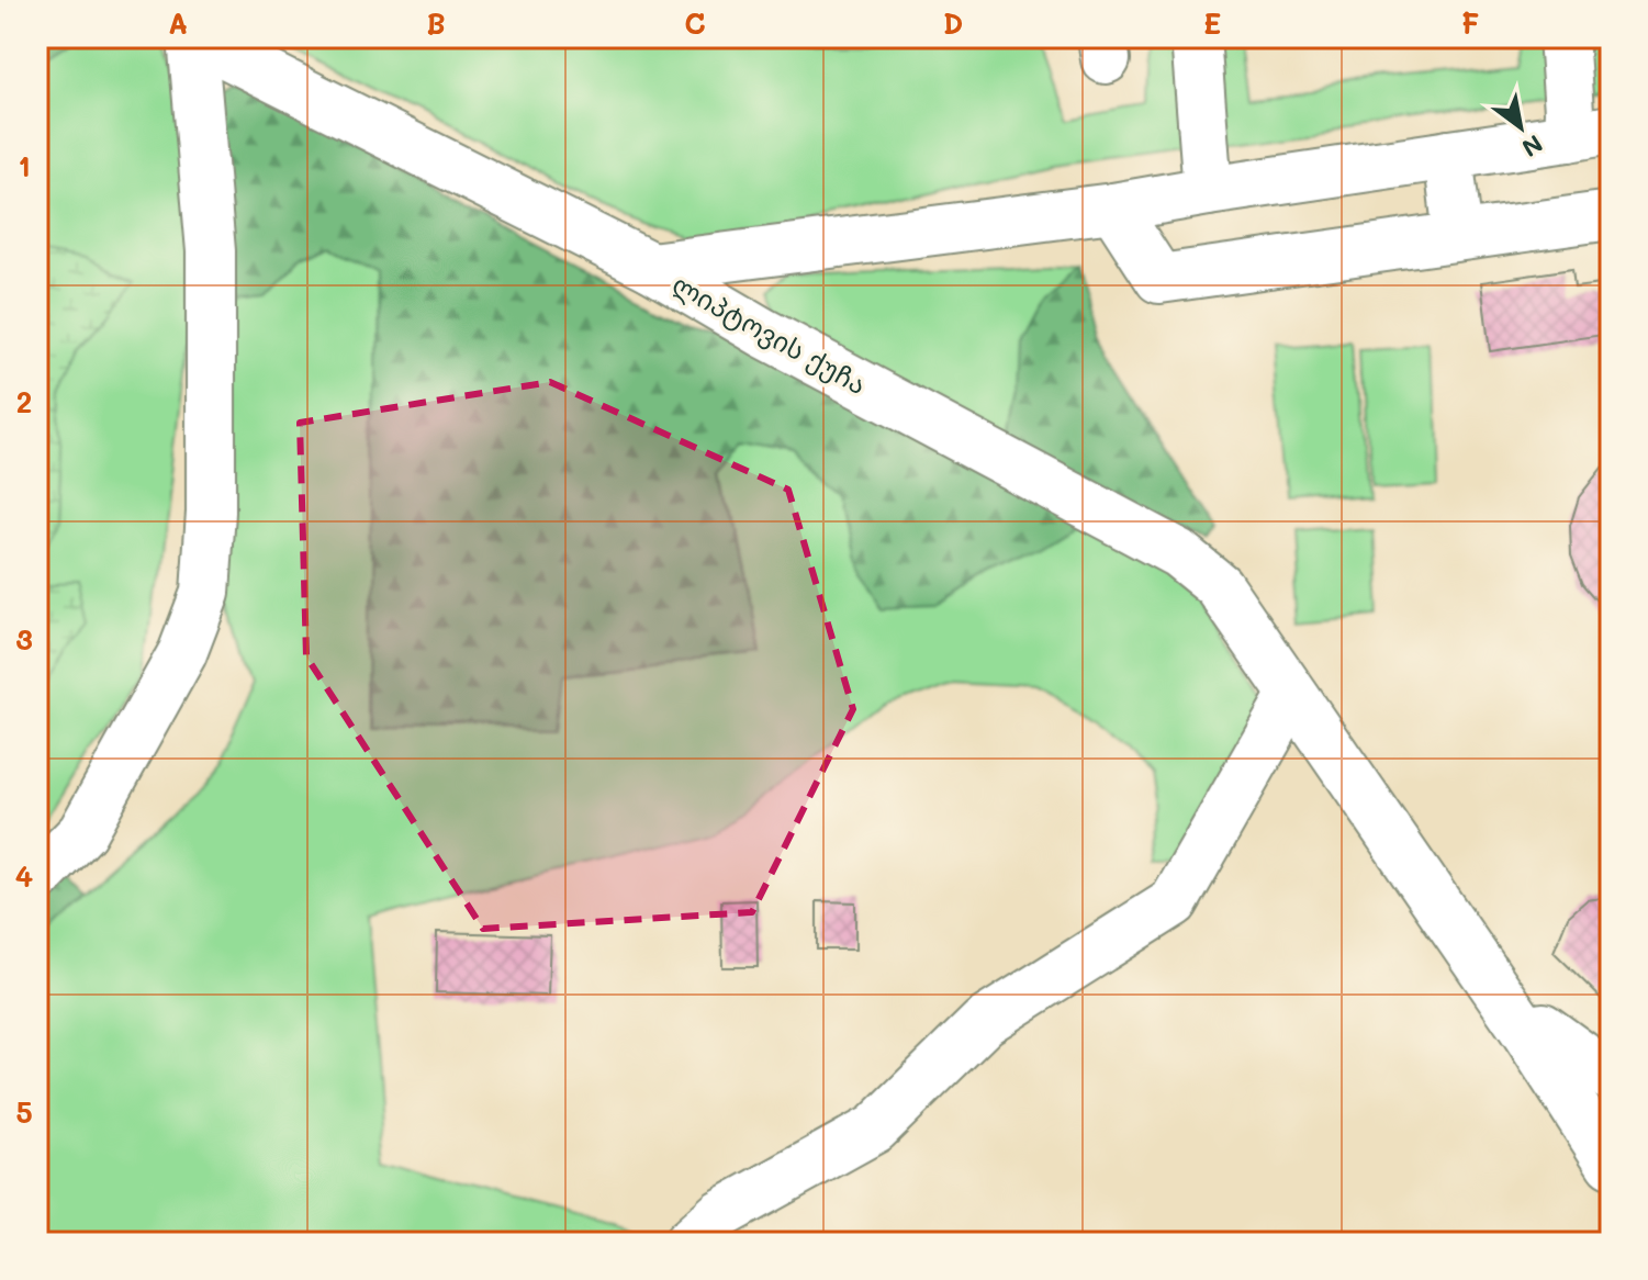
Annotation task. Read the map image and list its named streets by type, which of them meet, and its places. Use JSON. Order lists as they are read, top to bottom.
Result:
{
  "streets": {
    "street": ["ლიპტოვის ქუჩა"]
  },
  "north": "bottom right",
  "grid": {
    "columns": [
      "A",
      "B",
      "C",
      "D",
      "E",
      "F"
    ],
    "rows": [
      "1",
      "2",
      "3",
      "4",
      "5"
    ]
  }
}
